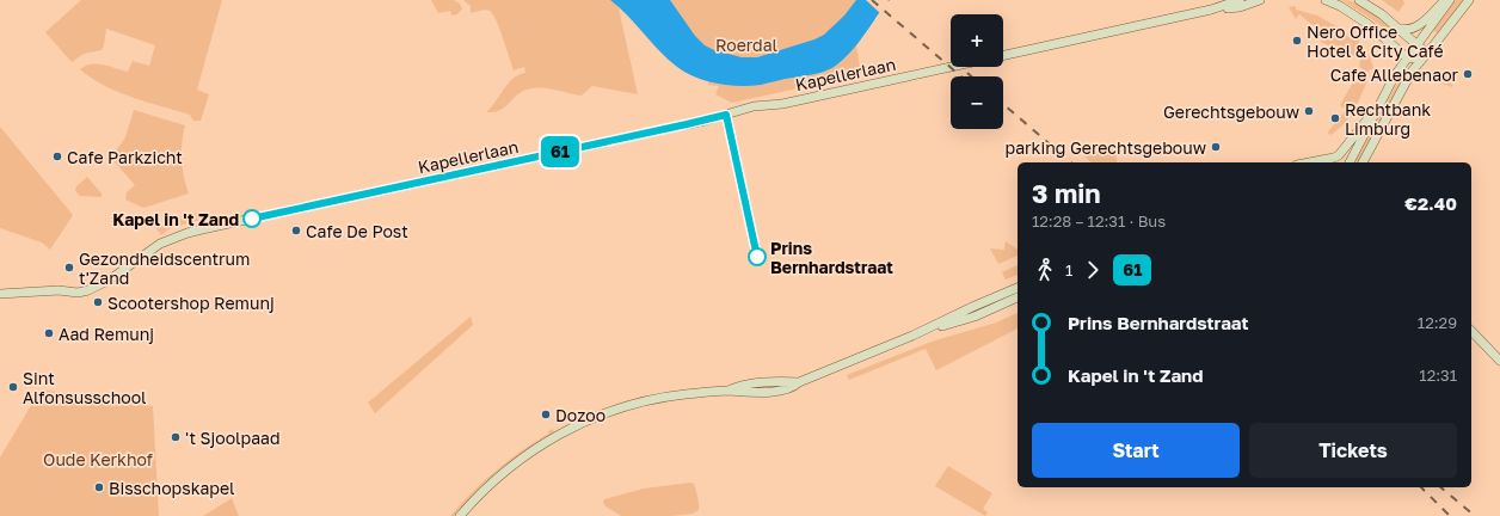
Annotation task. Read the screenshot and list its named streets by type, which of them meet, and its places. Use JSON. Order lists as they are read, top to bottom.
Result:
{
  "streets": {
    "main road": ["Kapellerlaan"]
  },
  "parks": ["Roerdal", "Oude Kerkhof"],
  "places": [
    "Nero Office Hotel & City Café",
    "Cafe Allebenaor",
    "Gerechtsgebouw",
    "Rechtbank Limburg",
    "parking Gerechtsgebouw",
    "Cafe Parkzicht",
    "Kapel in 't Zand",
    "Cafe De Post",
    "Prins Bernhardstraat",
    "Gezondheidscentrum t'Zand",
    "Scootershop Remunj",
    "Aad Remunj",
    "Sint Alfonsusschool",
    "Dozoo",
    "'t Sjoolpaad",
    "Bisschopskapel"
  ],
  "lines": ["bus line 61"],
  "page": {
    "on_map": "61",
    "map_buttons": ["+", "−"],
    "heading": ["3 min", "12:28 – 12:31 · Bus", "€2.40"],
    "legs": ["1", "61"],
    "list": [
      {
        "name": "Prins Bernhardstraat",
        "value": "12:29"
      },
      {
        "name": "Kapel in 't Zand",
        "value": "12:31"
      }
    ],
    "buttons": ["Start", "Tickets"]
  }
}
